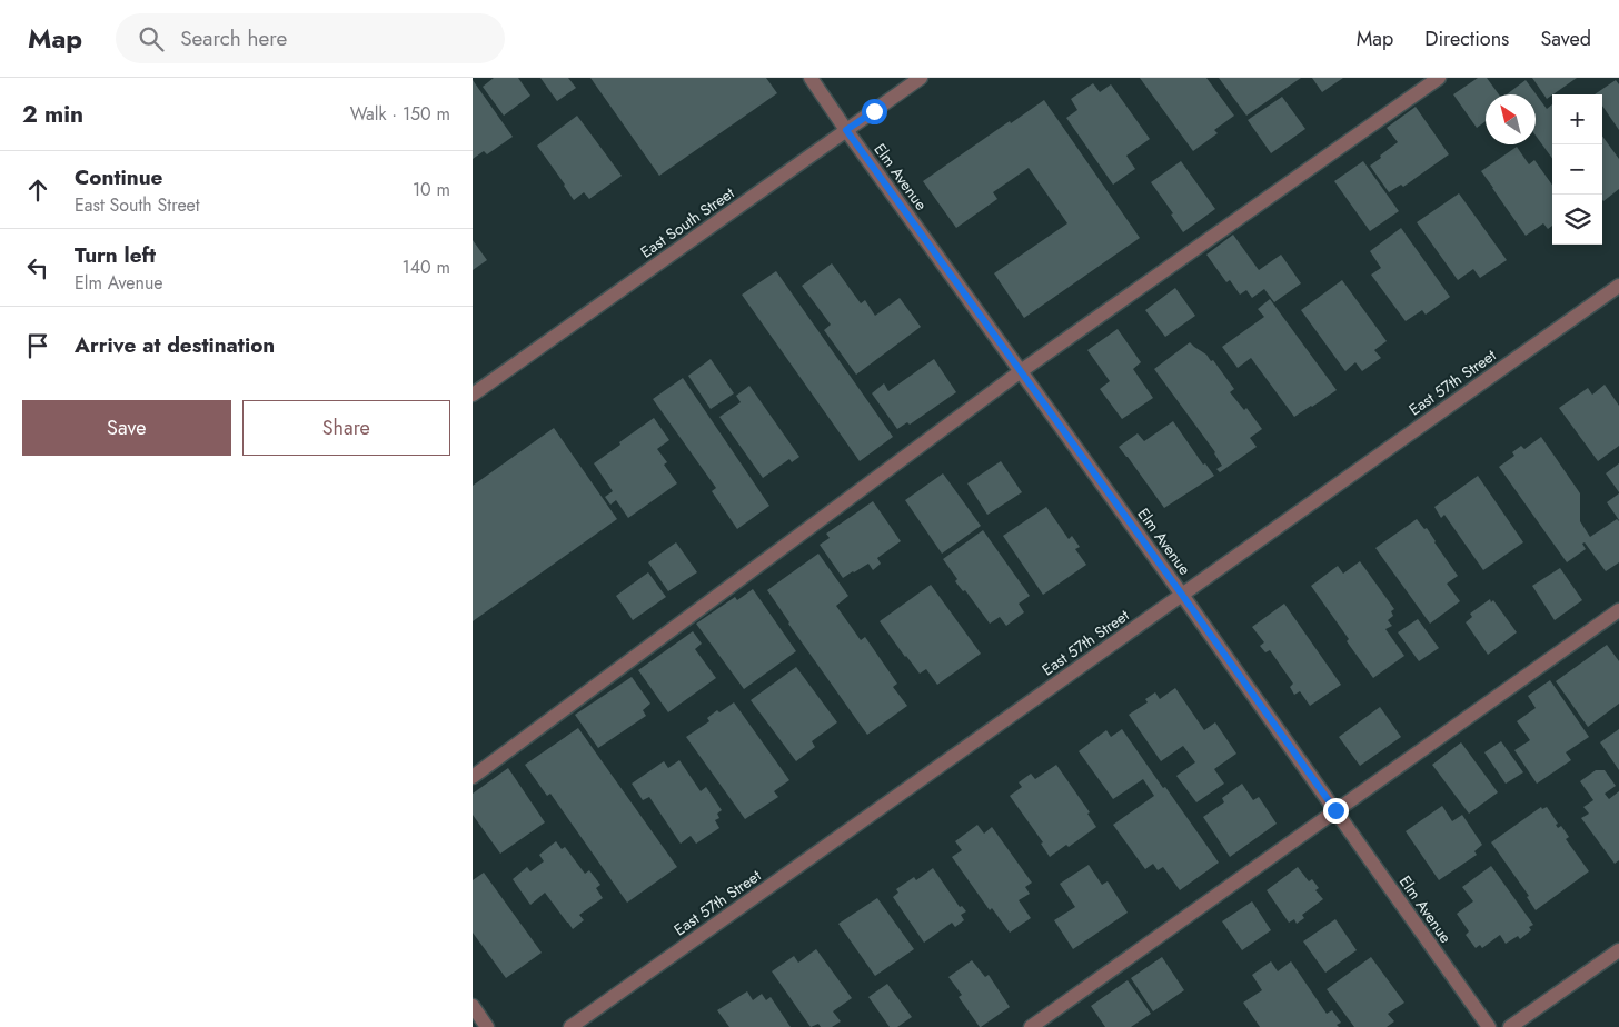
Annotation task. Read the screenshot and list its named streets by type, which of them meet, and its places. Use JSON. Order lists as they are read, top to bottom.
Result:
{
  "streets": {
    "street": ["Elm Avenue", "East South Street", "East 57th Street"]
  },
  "crossings": [
    ["Elm Avenue", "East South Street"],
    ["Elm Avenue", "East 57th Street"]
  ],
  "north": "top left",
  "page": {
    "header": "Map",
    "search": "Search here",
    "nav": ["Map", "Directions", "Saved"],
    "heading": ["2 min", "Walk · 150 m"],
    "map_buttons": ["+", "−"],
    "list": [
      ["Continue", "East South Street", "10 m"],
      ["Turn left", "Elm Avenue", "140 m"],
      "Arrive at destination"
    ],
    "buttons": ["Save", "Share"]
  }
}
